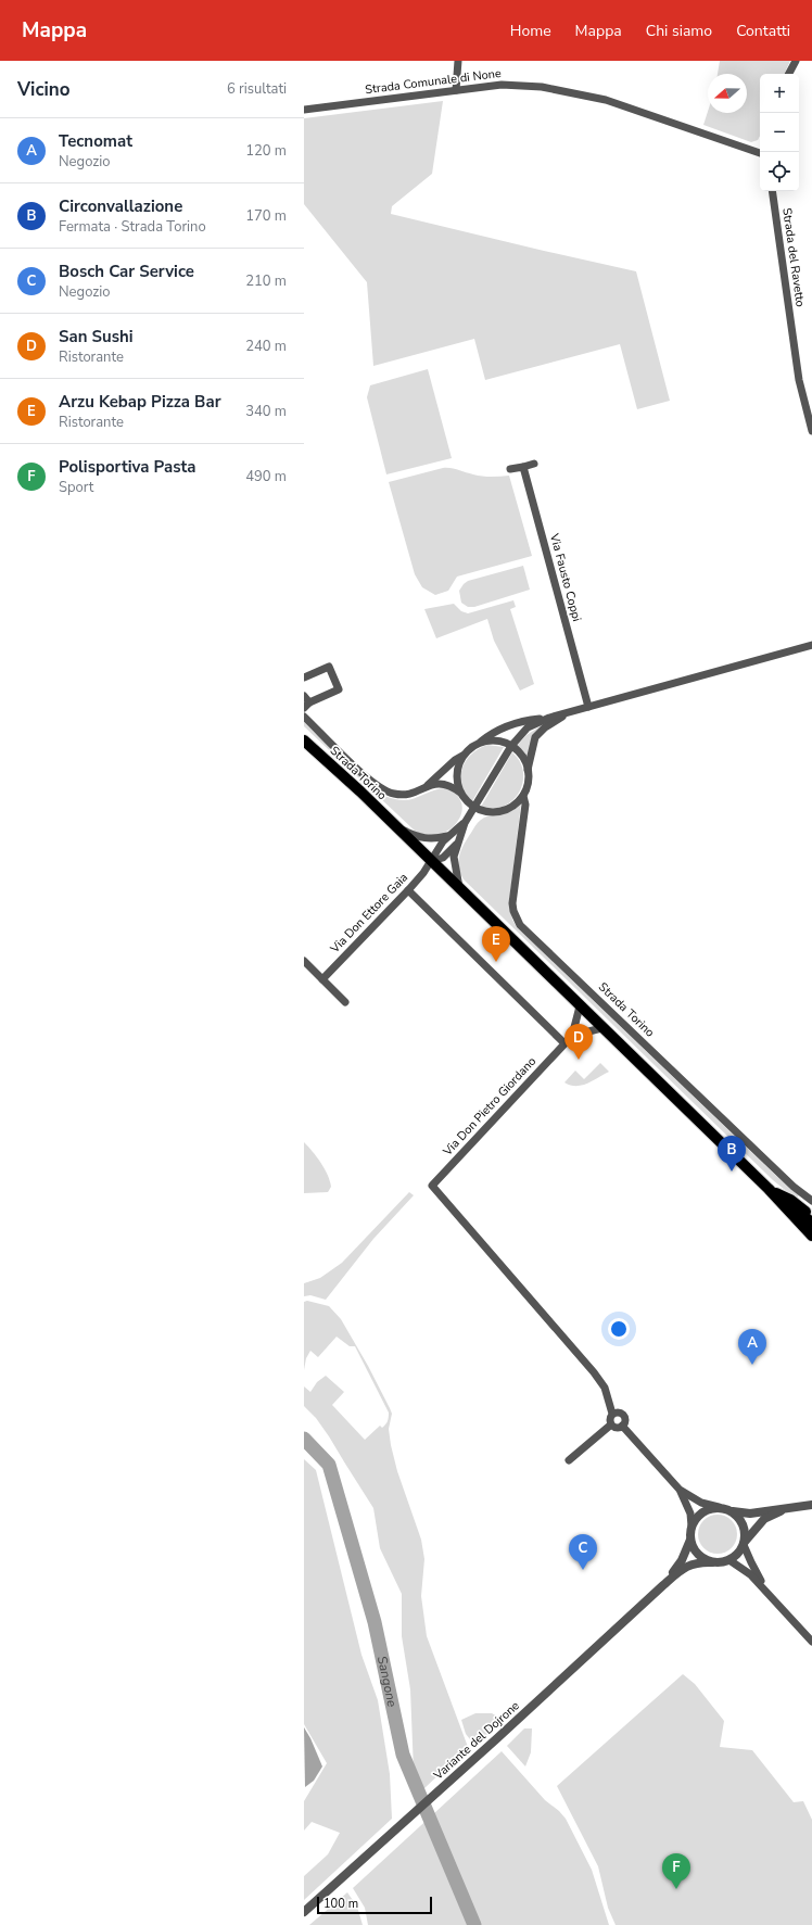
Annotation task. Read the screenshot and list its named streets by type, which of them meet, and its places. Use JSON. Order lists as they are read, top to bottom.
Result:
{
  "streets": {
    "main road": ["Strada Torino"],
    "street": [
      "Strada Comunale di None",
      "Strada del Ravetto",
      "Via Fausto Coppi",
      "Via Don Ettore Gaia",
      "Via Don Pietro Giordano",
      "Variante del Dojrone"
    ]
  },
  "crossings": [
    ["Strada Torino", "Via Don Ettore Gaia"]
  ],
  "water": ["Sangone"],
  "scale_bar": "100 m",
  "north": "left",
  "page": {
    "header": "Mappa",
    "nav": [
      "Home",
      "Mappa",
      "Chi siamo",
      "Contatti"
    ],
    "heading": ["Vicino", "6 risultati"],
    "map_buttons": ["+", "−"],
    "list": [
      {
        "mark": "A",
        "name": "Tecnomat",
        "note": "Negozio",
        "value": "120 m"
      },
      {
        "mark": "B",
        "name": "Circonvallazione",
        "note": "Fermata · Strada Torino",
        "value": "170 m"
      },
      {
        "mark": "C",
        "name": "Bosch Car Service",
        "note": "Negozio",
        "value": "210 m"
      },
      {
        "mark": "D",
        "name": "San Sushi",
        "note": "Ristorante",
        "value": "240 m"
      },
      {
        "mark": "E",
        "name": "Arzu Kebap Pizza Bar",
        "note": "Ristorante",
        "value": "340 m"
      },
      {
        "mark": "F",
        "name": "Polisportiva Pasta",
        "note": "Sport",
        "value": "490 m"
      }
    ],
    "pins": [
      "E",
      "D",
      "B",
      "A",
      "C",
      "F"
    ],
    "scale": "100 m"
  }
}
